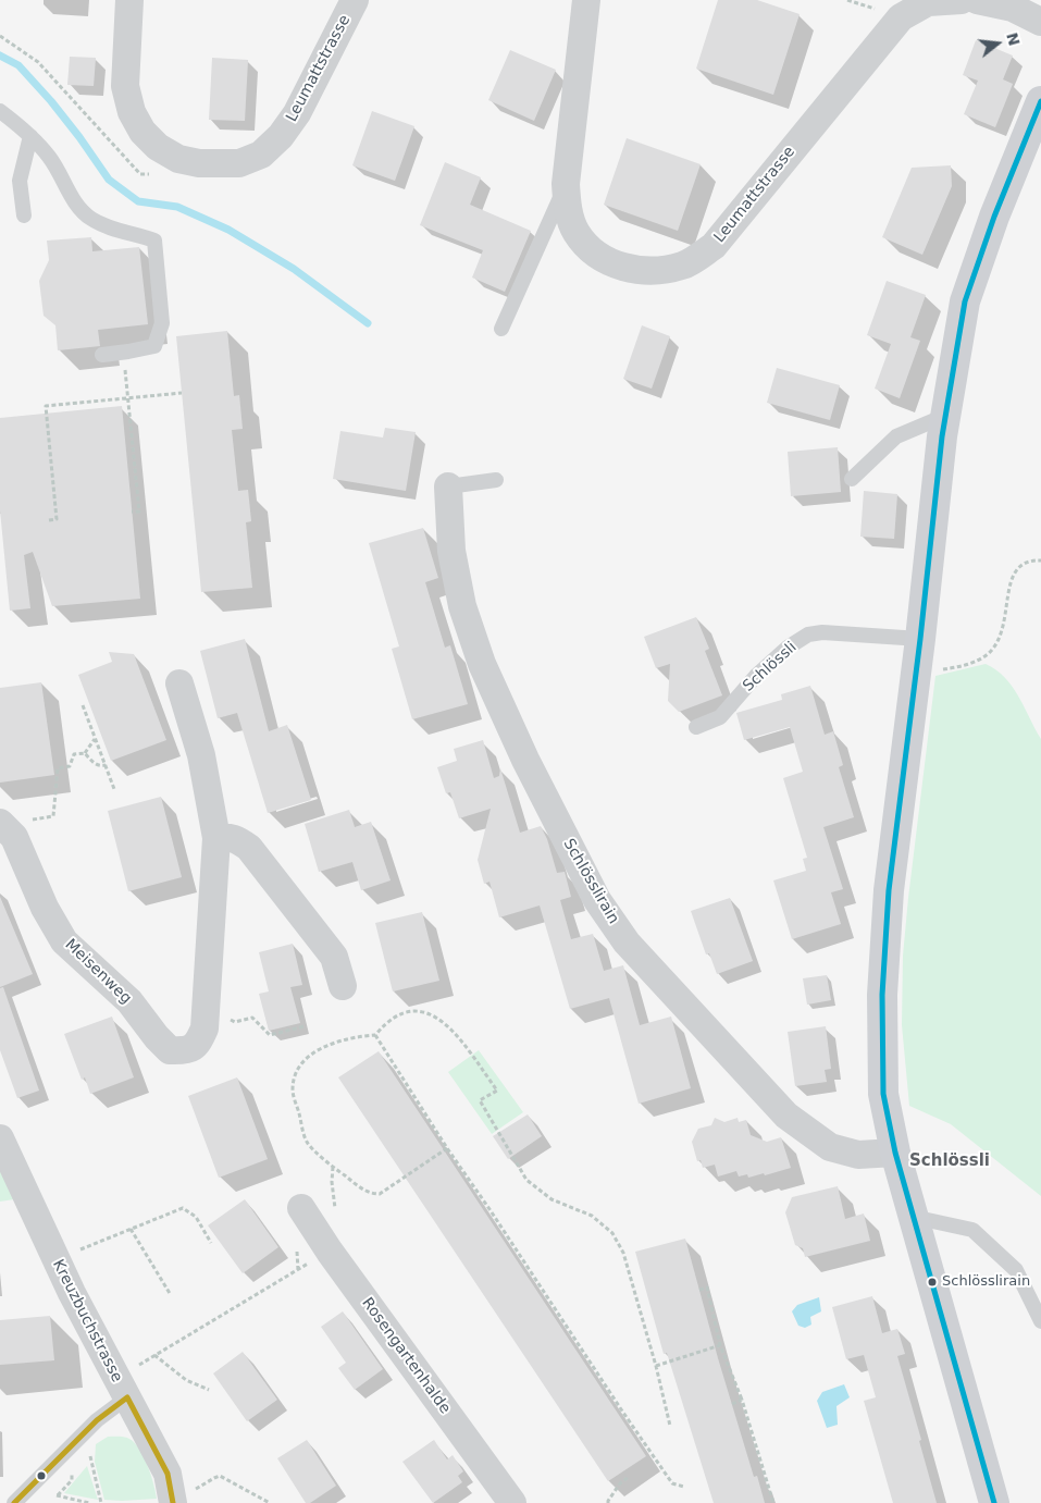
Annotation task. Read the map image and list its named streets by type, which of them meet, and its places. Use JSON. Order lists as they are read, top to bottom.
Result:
{
  "streets": {
    "street": [
      "Leumattstrasse",
      "Schlösslirain",
      "Meisenweg",
      "Kreuzbuchstrasse",
      "Rosengartenhalde"
    ],
    "lane": ["Schlössli"]
  },
  "districts": ["Schlössli"],
  "places": ["Schlösslirain"],
  "north": "right"
}
